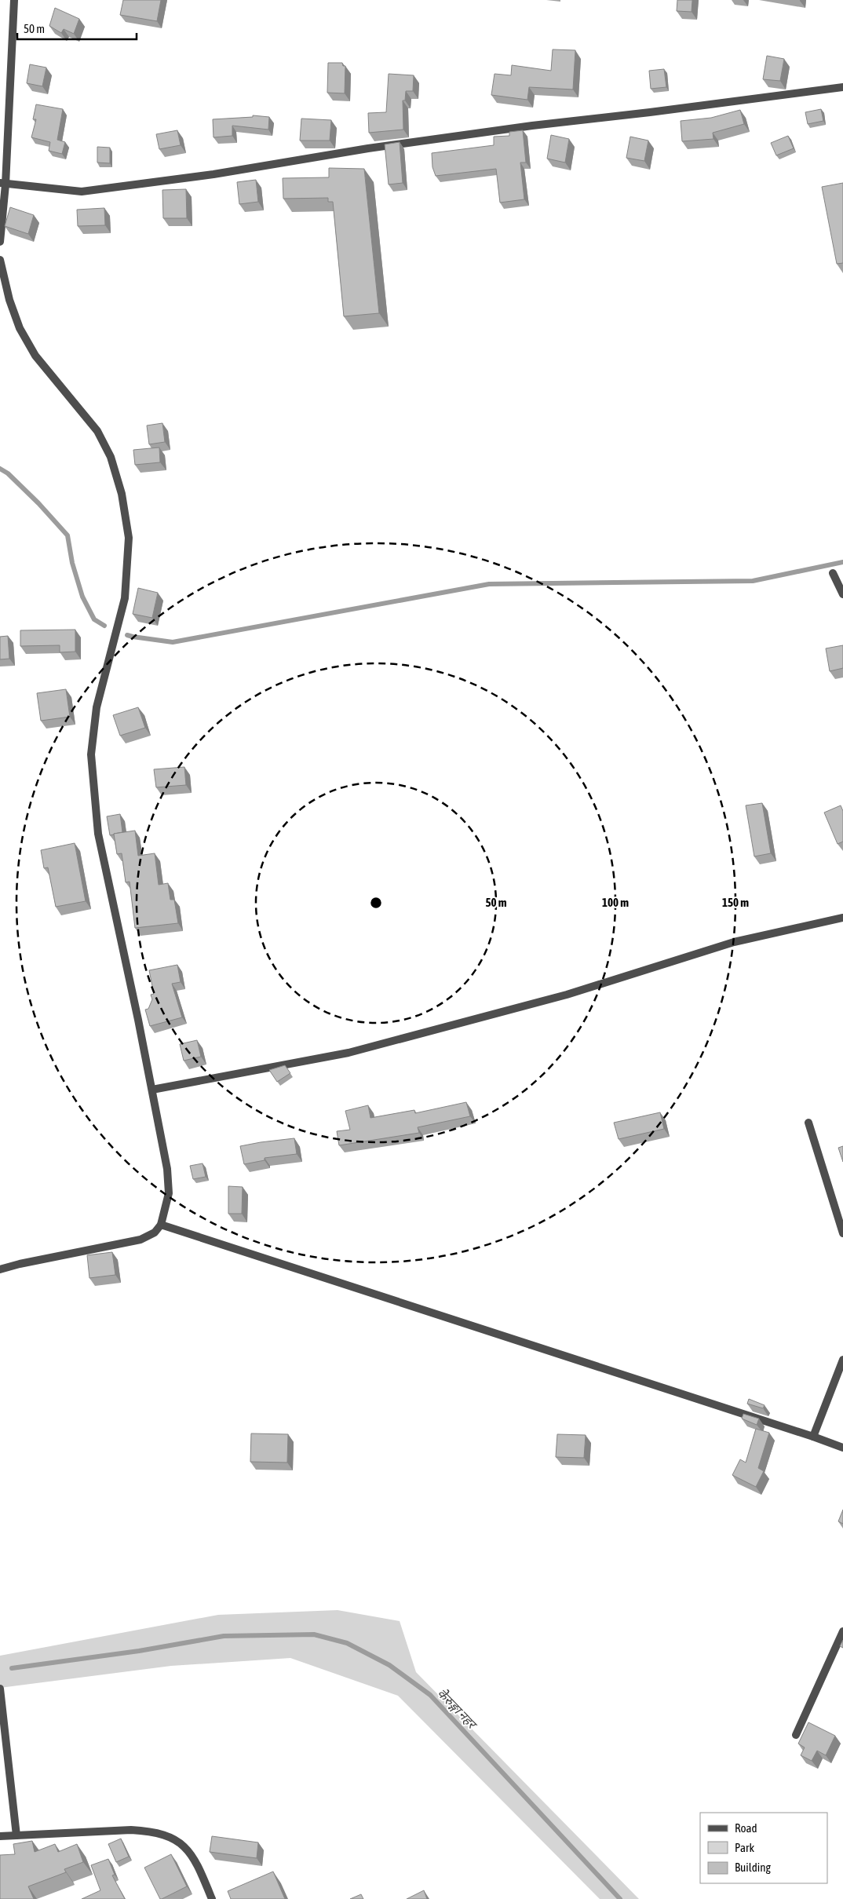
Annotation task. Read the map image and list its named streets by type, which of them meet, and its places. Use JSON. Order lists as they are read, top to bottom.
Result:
{
  "water": ["केेरुङ्गा नहर"],
  "legend": ["Road", "Park", "Building"],
  "scale_bar": "50 m",
  "rings": ["50 m", "100 m", "150 m"]
}
